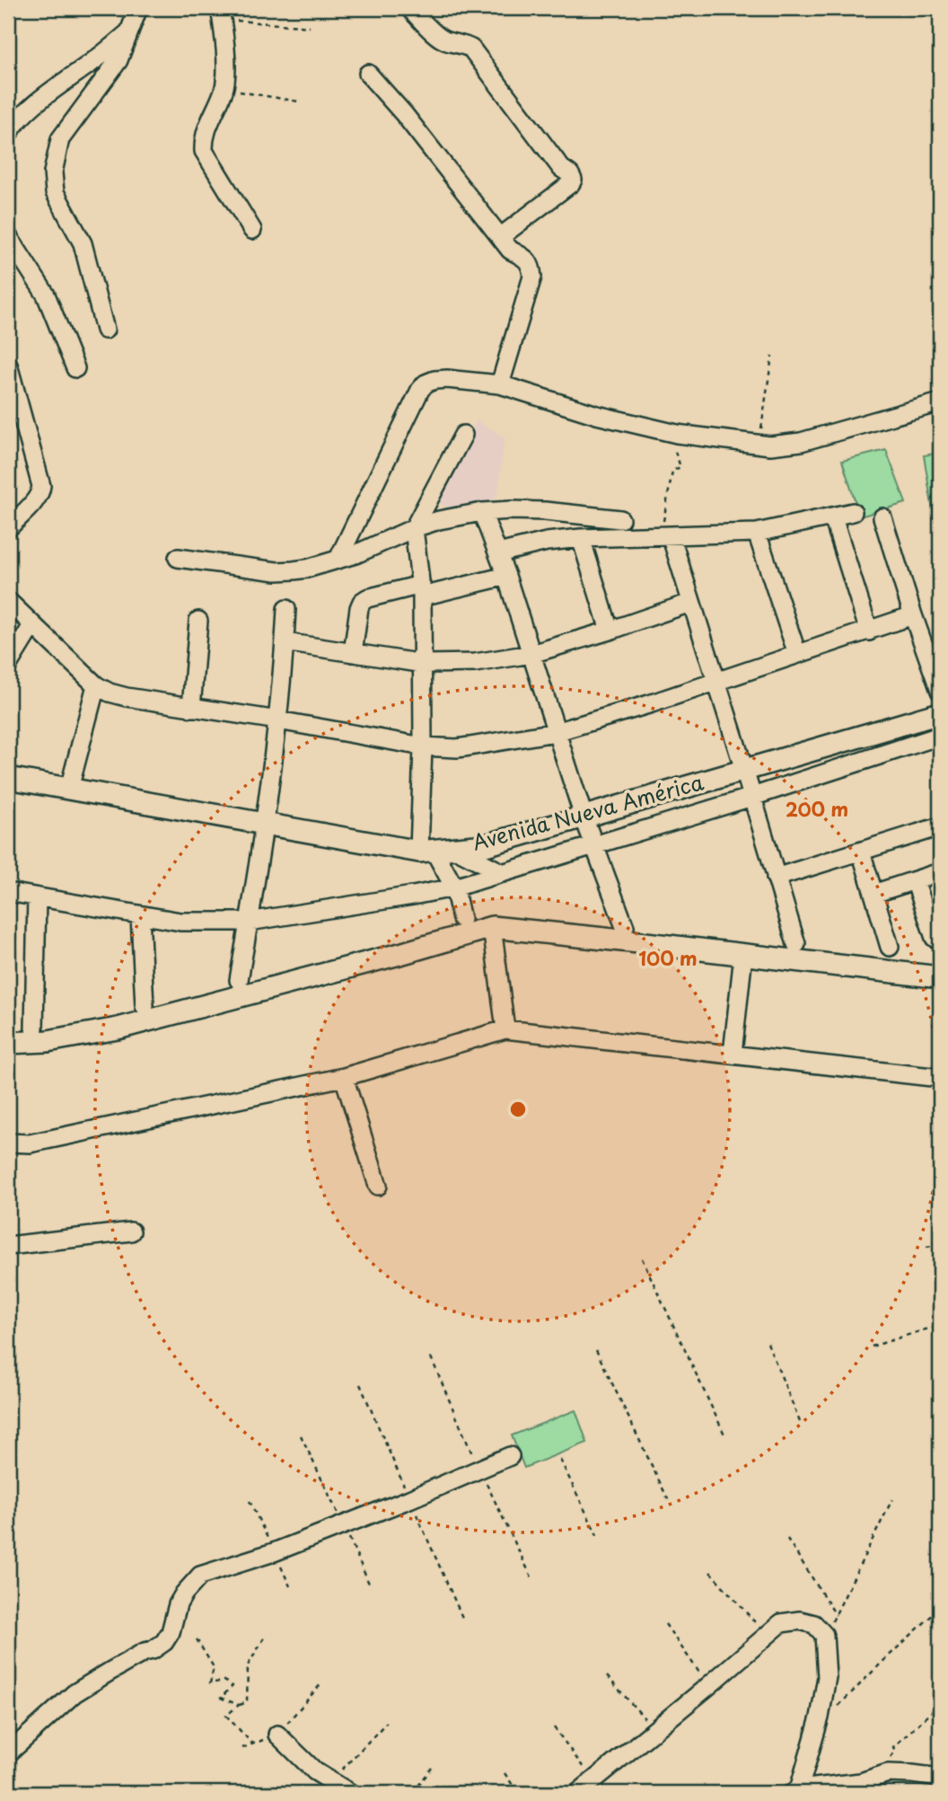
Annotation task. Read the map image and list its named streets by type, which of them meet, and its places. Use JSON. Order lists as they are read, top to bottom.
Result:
{
  "streets": {
    "street": ["Avenida Nueva América"]
  },
  "rings": ["200 m", "100 m"]
}
